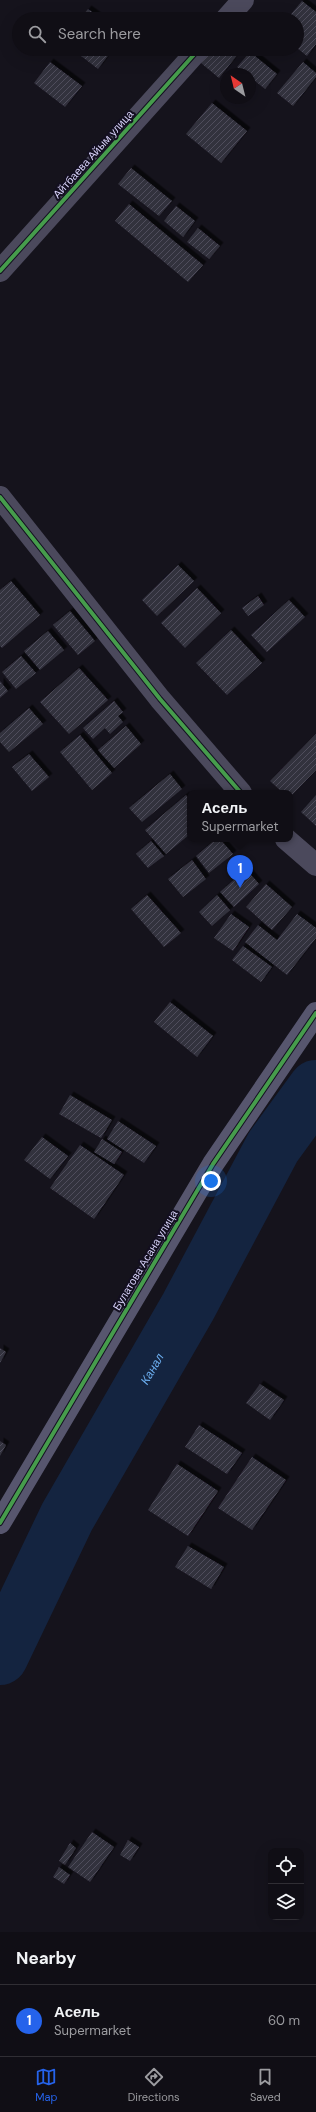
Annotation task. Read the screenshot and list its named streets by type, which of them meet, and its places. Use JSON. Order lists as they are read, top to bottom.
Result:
{
  "streets": {
    "street": ["Айтбаева Айым улица", "Булатова Асана улица"]
  },
  "water": ["Канал"],
  "north": "top left",
  "page": {
    "search": "Search here",
    "popup": ["Асель", "Supermarket"],
    "pins": "1",
    "heading": "Nearby",
    "list": [
      {
        "mark": "1",
        "name": "Асель",
        "note": "Supermarket",
        "value": "60 m"
      }
    ],
    "nav": ["Map", "Directions", "Saved"]
  }
}
